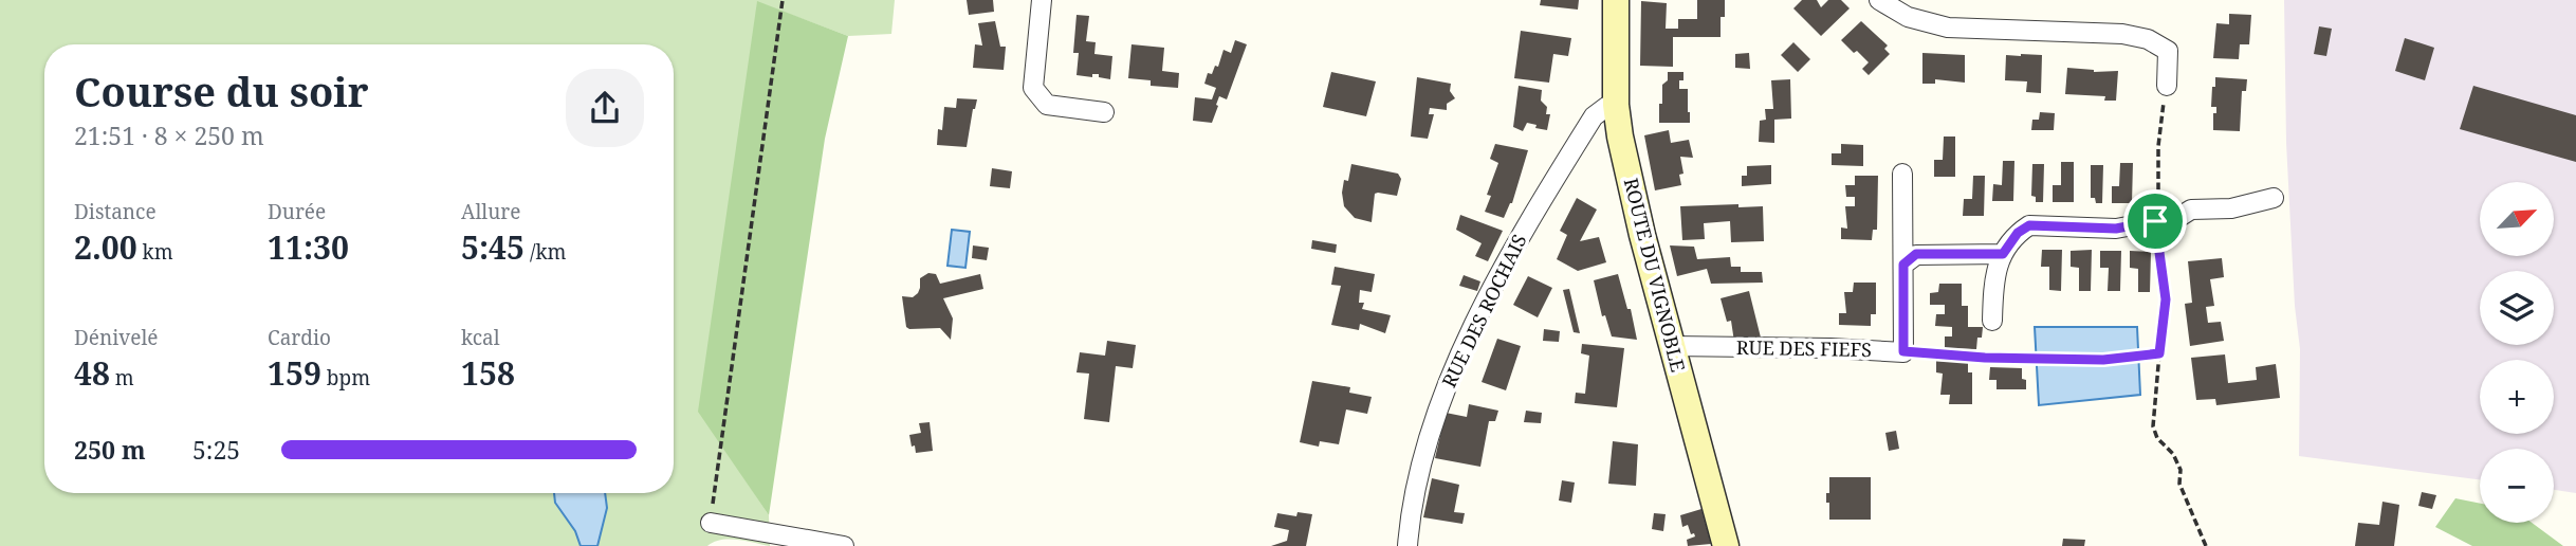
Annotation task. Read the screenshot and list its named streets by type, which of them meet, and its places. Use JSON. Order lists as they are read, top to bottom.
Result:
{
  "streets": {
    "street": ["ROUTE DU VIGNOBLE", "RUE DES ROCHAIS", "RUE DES FIEFS"]
  },
  "crossings": [
    ["ROUTE DU VIGNOBLE", "RUE DES ROCHAIS"],
    ["ROUTE DU VIGNOBLE", "RUE DES FIEFS"]
  ],
  "north": "top right",
  "page": {
    "heading": ["Course du soir", "21:51 · 8 × 250 m"],
    "stats": [
      ["Distance", "2.00 km"],
      ["Durée", "11:30"],
      ["Allure", "5:45 /km"],
      ["Dénivelé", "48 m"],
      ["Cardio", "159 bpm"],
      ["kcal", "158"]
    ],
    "map_buttons": ["+", "−"],
    "list": [
      {
        "name": "250 m",
        "note": "5:25"
      }
    ]
  }
}
